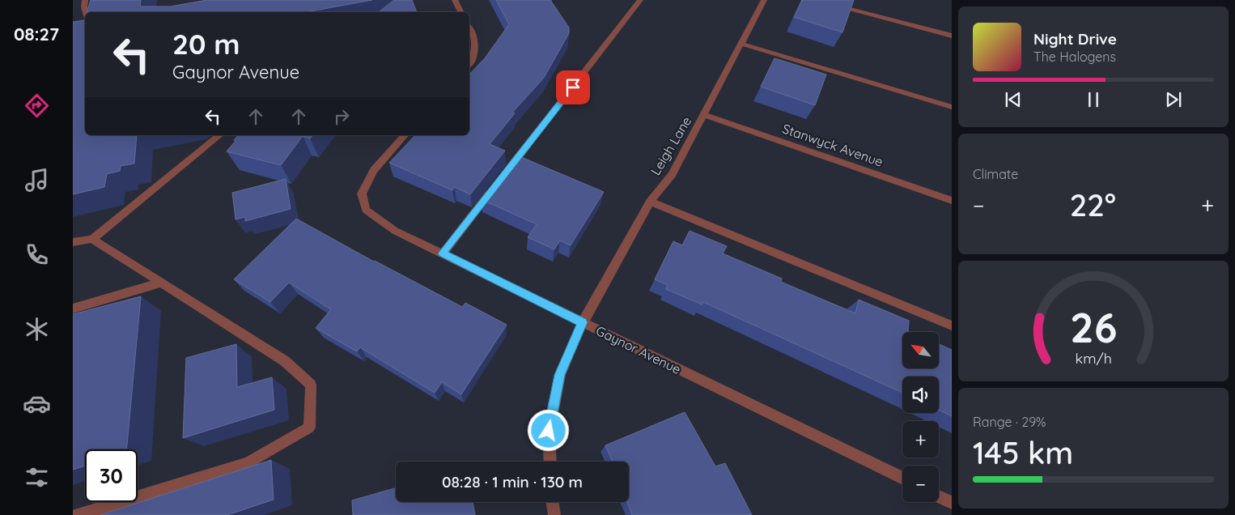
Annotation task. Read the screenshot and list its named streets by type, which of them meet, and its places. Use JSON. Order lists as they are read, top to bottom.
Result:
{
  "streets": {
    "street": ["Stanwyck Avenue", "Leigh Lane", "Gaynor Avenue"]
  },
  "crossings": [
    ["Stanwyck Avenue", "Leigh Lane"],
    ["Leigh Lane", "Gaynor Avenue"]
  ],
  "north": "top left",
  "page": {
    "tabs": "08:27",
    "turn": ["20 m", "Gaynor Avenue"],
    "song": ["Night Drive", "The Halogens"],
    "tile": [
      "Climate",
      ["Range · 29%", "145 km"]
    ],
    "heat": ["−", "22°", "+"],
    "map_buttons": ["+", "−"],
    "limit": "30",
    "trip": "08:28 · 1 min · 130 m",
    "gauge": ["26", "km/h"]
  }
}
